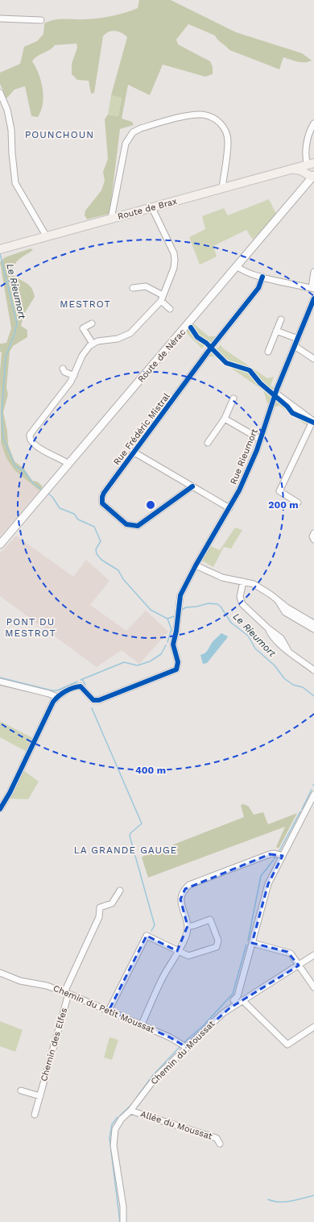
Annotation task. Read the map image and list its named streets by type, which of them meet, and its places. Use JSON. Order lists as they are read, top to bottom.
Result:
{
  "streets": {
    "main road": ["Route de Brax", "Route de Nérac"],
    "street": [
      "Rue Frédéric Mistral",
      "Rue Rieumort",
      "Chemin du Petit Moussat",
      "Chemin des Elfes",
      "Chemin du Moussat",
      "Allée du Moussat"
    ]
  },
  "crossings": [
    ["Chemin du Petit Moussat", "Chemin des Elfes"],
    ["Chemin du Petit Moussat", "Chemin du Moussat"],
    ["Chemin du Moussat", "Allée du Moussat"]
  ],
  "districts": [
    "POUNCHOUN",
    "MESTROT",
    "PONT DU MESTROT",
    "LA GRANDE GAUGE"
  ],
  "water": ["Le Rieumort"],
  "rings": ["200 m", "400 m"]
}
